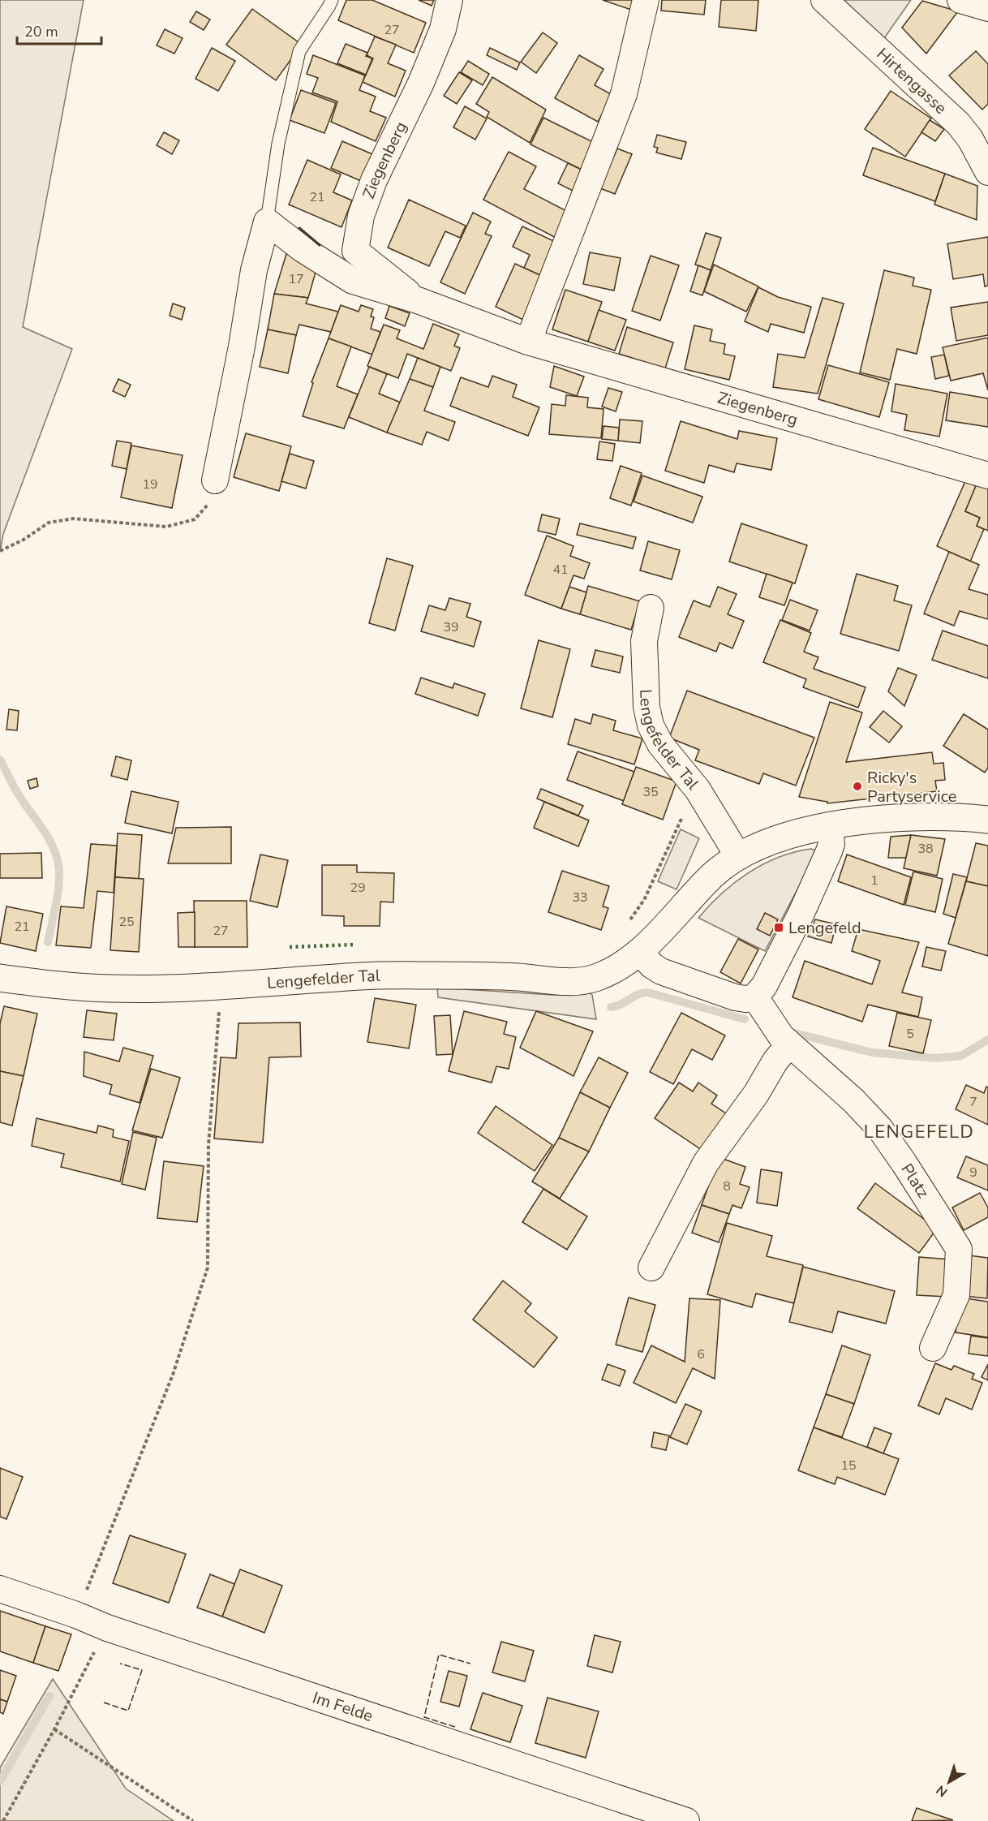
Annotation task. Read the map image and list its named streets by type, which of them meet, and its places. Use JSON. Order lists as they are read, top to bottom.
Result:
{
  "streets": {
    "street": [
      "Hirtengasse",
      "Ziegenberg",
      "Lengefelder Tal",
      "Platz",
      "Im Felde"
    ]
  },
  "districts": ["LENGEFELD"],
  "places": {
    "other": ["Ricky's Partyservice"],
    "transit": ["Lengefeld"]
  },
  "house_numbers": [
    "27",
    "21",
    "17",
    "19",
    "41",
    "39",
    "35",
    "38",
    "1",
    "29",
    "33",
    "25",
    "21",
    "27",
    "5",
    "7",
    "9",
    "8",
    "6",
    "15"
  ],
  "scale_bar": "20 m",
  "north": "bottom left"
}
